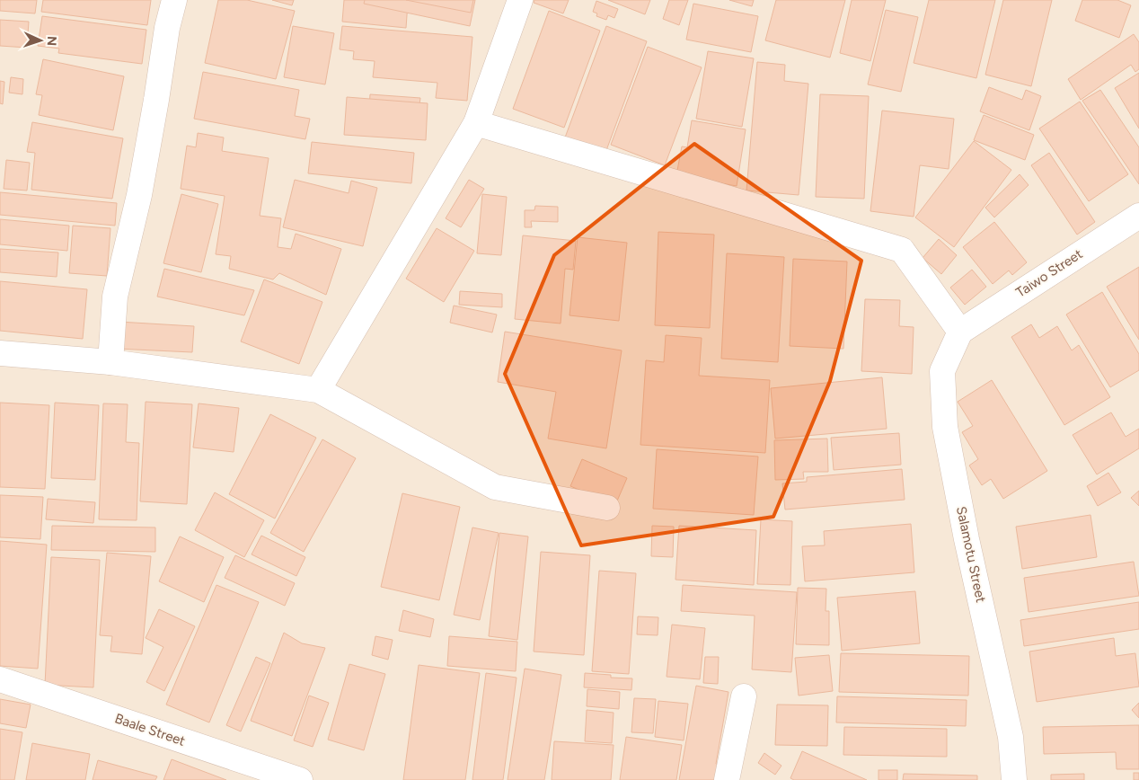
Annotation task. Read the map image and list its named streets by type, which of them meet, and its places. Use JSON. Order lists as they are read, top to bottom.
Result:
{
  "streets": {
    "street": ["Taiwo Street", "Salamotu Street", "Baale Street"]
  },
  "crossings": [
    ["Taiwo Street", "Salamotu Street"]
  ],
  "north": "right"
}
